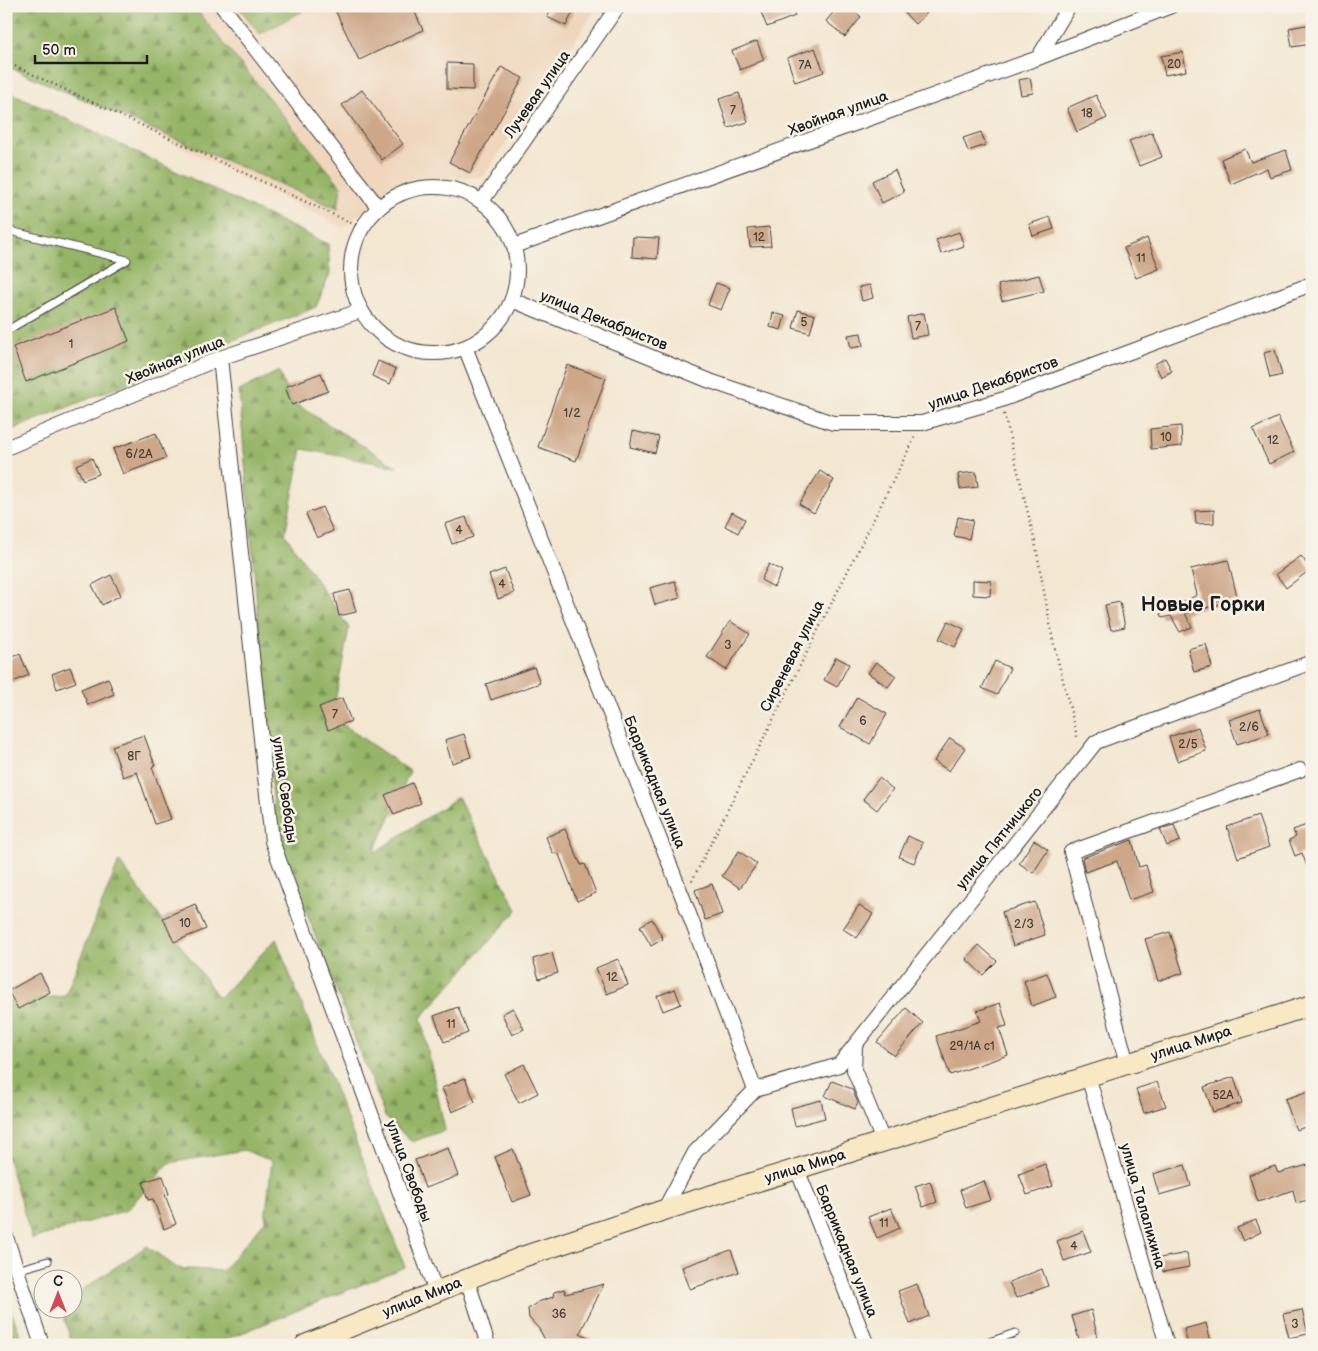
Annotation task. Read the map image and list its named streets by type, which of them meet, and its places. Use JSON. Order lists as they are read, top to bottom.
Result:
{
  "streets": {
    "street": [
      "Лучевая улица",
      "Хвойная улица",
      "улица Декабристов",
      "Баррикадная улица",
      "улица Свободы",
      "улица Пятницкого",
      "улица Мира",
      "улица Талалихина"
    ],
    "path": ["Сиреневая улица"]
  },
  "crossings": [
    ["Лучевая улица", "Хвойная улица"],
    ["Лучевая улица", "улица Декабристов"],
    ["Лучевая улица", "Баррикадная улица"],
    ["Хвойная улица", "улица Декабристов"],
    ["Хвойная улица", "Баррикадная улица"],
    ["Хвойная улица", "улица Свободы"],
    ["улица Декабристов", "Сиреневая улица"],
    ["улица Декабристов", "Баррикадная улица"],
    ["Сиреневая улица", "Баррикадная улица"],
    ["Баррикадная улица", "улица Пятницкого"],
    ["Баррикадная улица", "улица Мира"],
    ["улица Свободы", "улица Мира"],
    ["улица Мира", "улица Талалихина"]
  ],
  "districts": ["Новые Горки"],
  "house_numbers": [
    "20",
    "7А",
    "7",
    "18",
    "12",
    "11",
    "5",
    "7",
    "1",
    "1/2",
    "10",
    "12",
    "6/2А",
    "4",
    "4",
    "3",
    "7",
    "6",
    "2/6",
    "2/5",
    "8Г",
    "10",
    "2/3",
    "12",
    "11",
    "29/1А с1",
    "52А",
    "11",
    "4",
    "36",
    "3"
  ],
  "scale_bar": "50 m",
  "north": "top"
}
